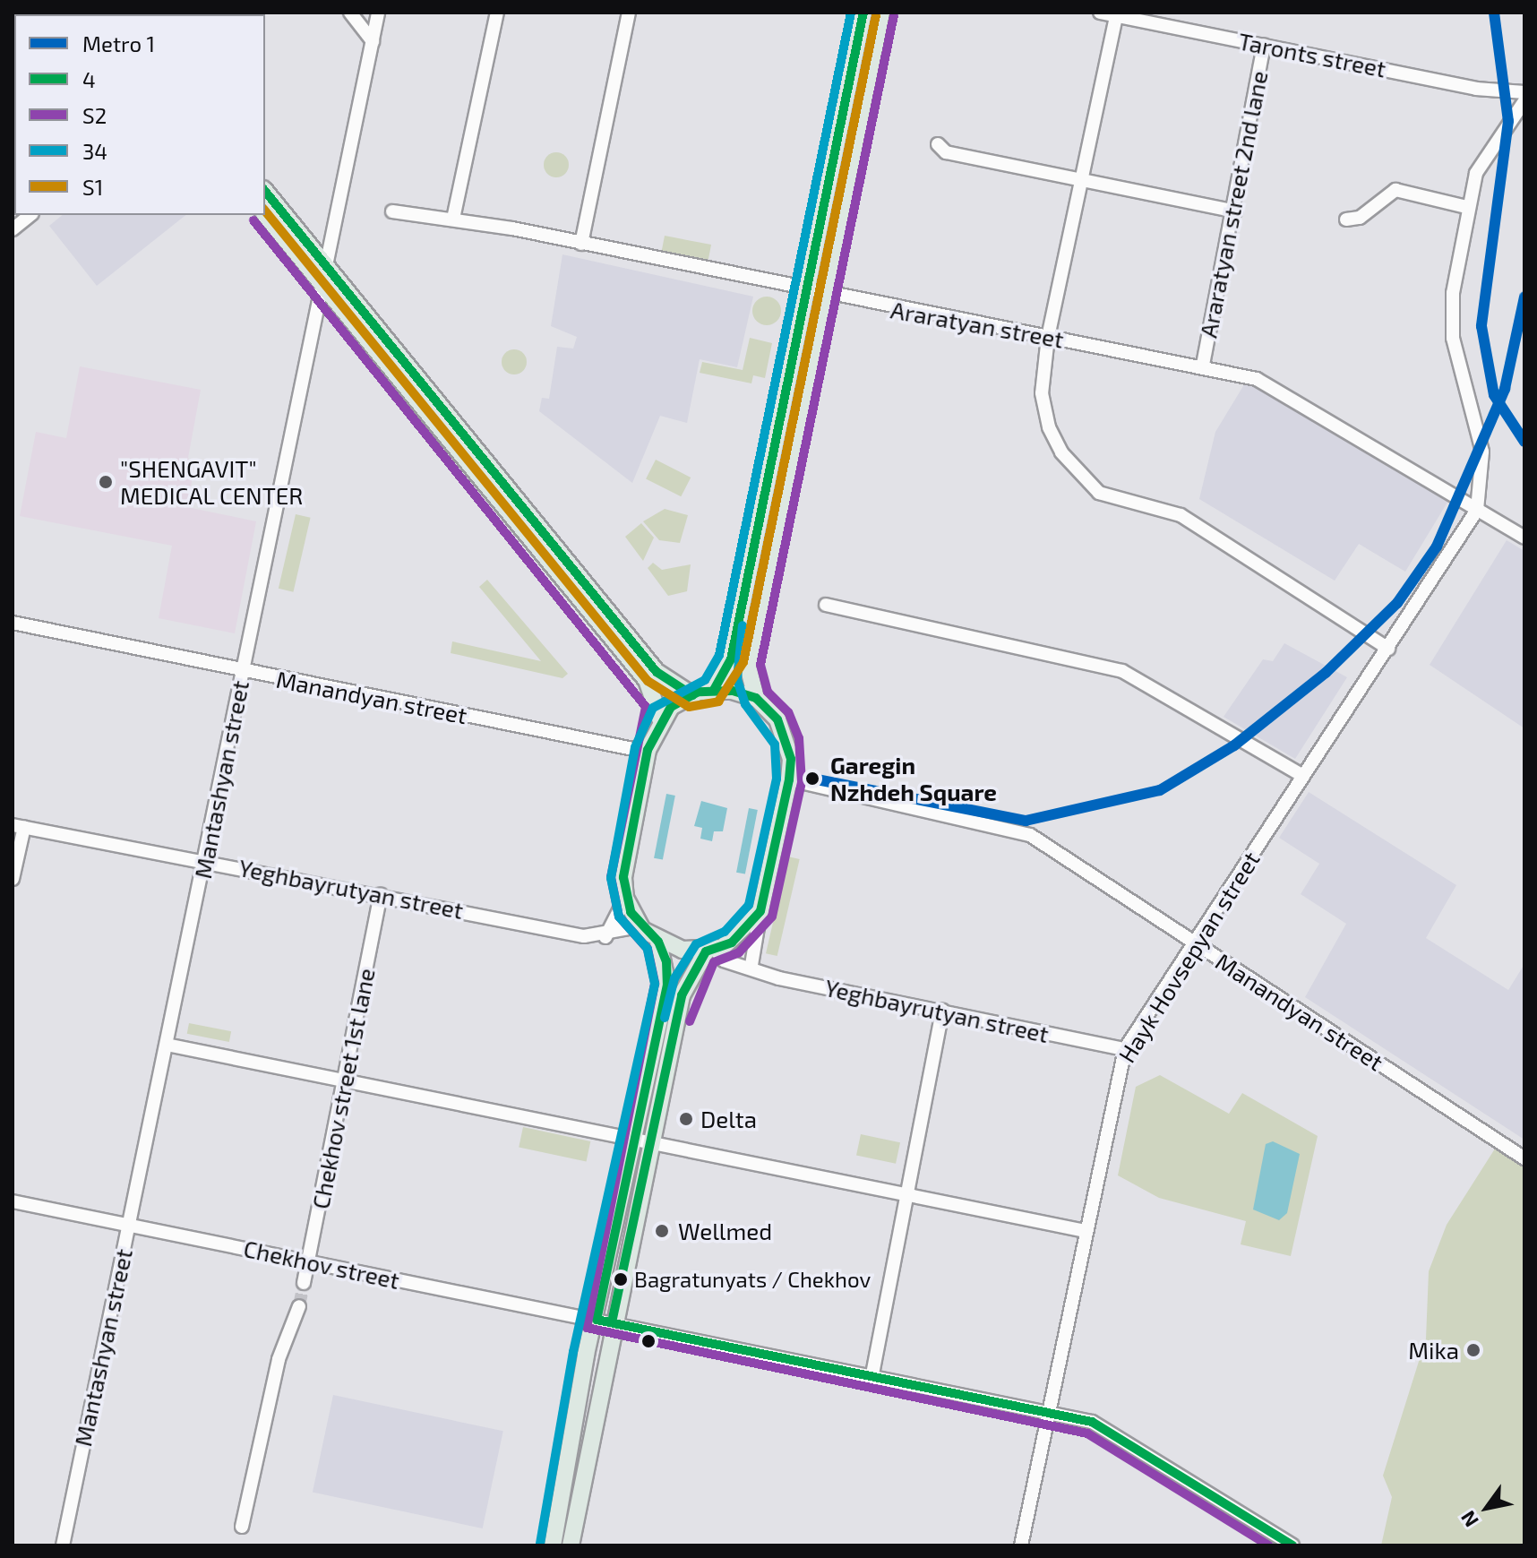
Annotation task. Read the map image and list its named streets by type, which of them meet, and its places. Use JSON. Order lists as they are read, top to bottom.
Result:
{
  "streets": {
    "street": [
      "Taronts street",
      "Araratyan street 2nd lane",
      "Araratyan street",
      "Manandyan street",
      "Mantashyan street",
      "Yeghbayrutyan street",
      "Hayk Hovsepyan street",
      "Chekhov street 1st lane",
      "Chekhov street"
    ]
  },
  "crossings": [
    ["Taronts street", "Araratyan street 2nd lane"],
    ["Araratyan street 2nd lane", "Araratyan street"],
    ["Araratyan street", "Hayk Hovsepyan street"],
    ["Manandyan street", "Mantashyan street"],
    ["Manandyan street", "Yeghbayrutyan street"],
    ["Manandyan street", "Hayk Hovsepyan street"],
    ["Mantashyan street", "Yeghbayrutyan street"],
    ["Mantashyan street", "Chekhov street"],
    ["Yeghbayrutyan street", "Hayk Hovsepyan street"],
    ["Yeghbayrutyan street", "Chekhov street 1st lane"],
    ["Hayk Hovsepyan street", "Chekhov street"],
    ["Chekhov street 1st lane", "Chekhov street"]
  ],
  "places": [
    "\"SHENGAVIT\" MEDICAL CENTER",
    "Garegin Nzhdeh Square",
    "Delta",
    "Wellmed",
    "Bagratunyats / Chekhov",
    "Mika"
  ],
  "lines": [
    "metro line 1",
    "transit line 4",
    "transit line 34",
    "transit line Տ2",
    "transit line Տ1"
  ],
  "legend": [
    "Metro 1",
    "4",
    "Տ2",
    "34",
    "Տ1"
  ],
  "north": "bottom left"
}
